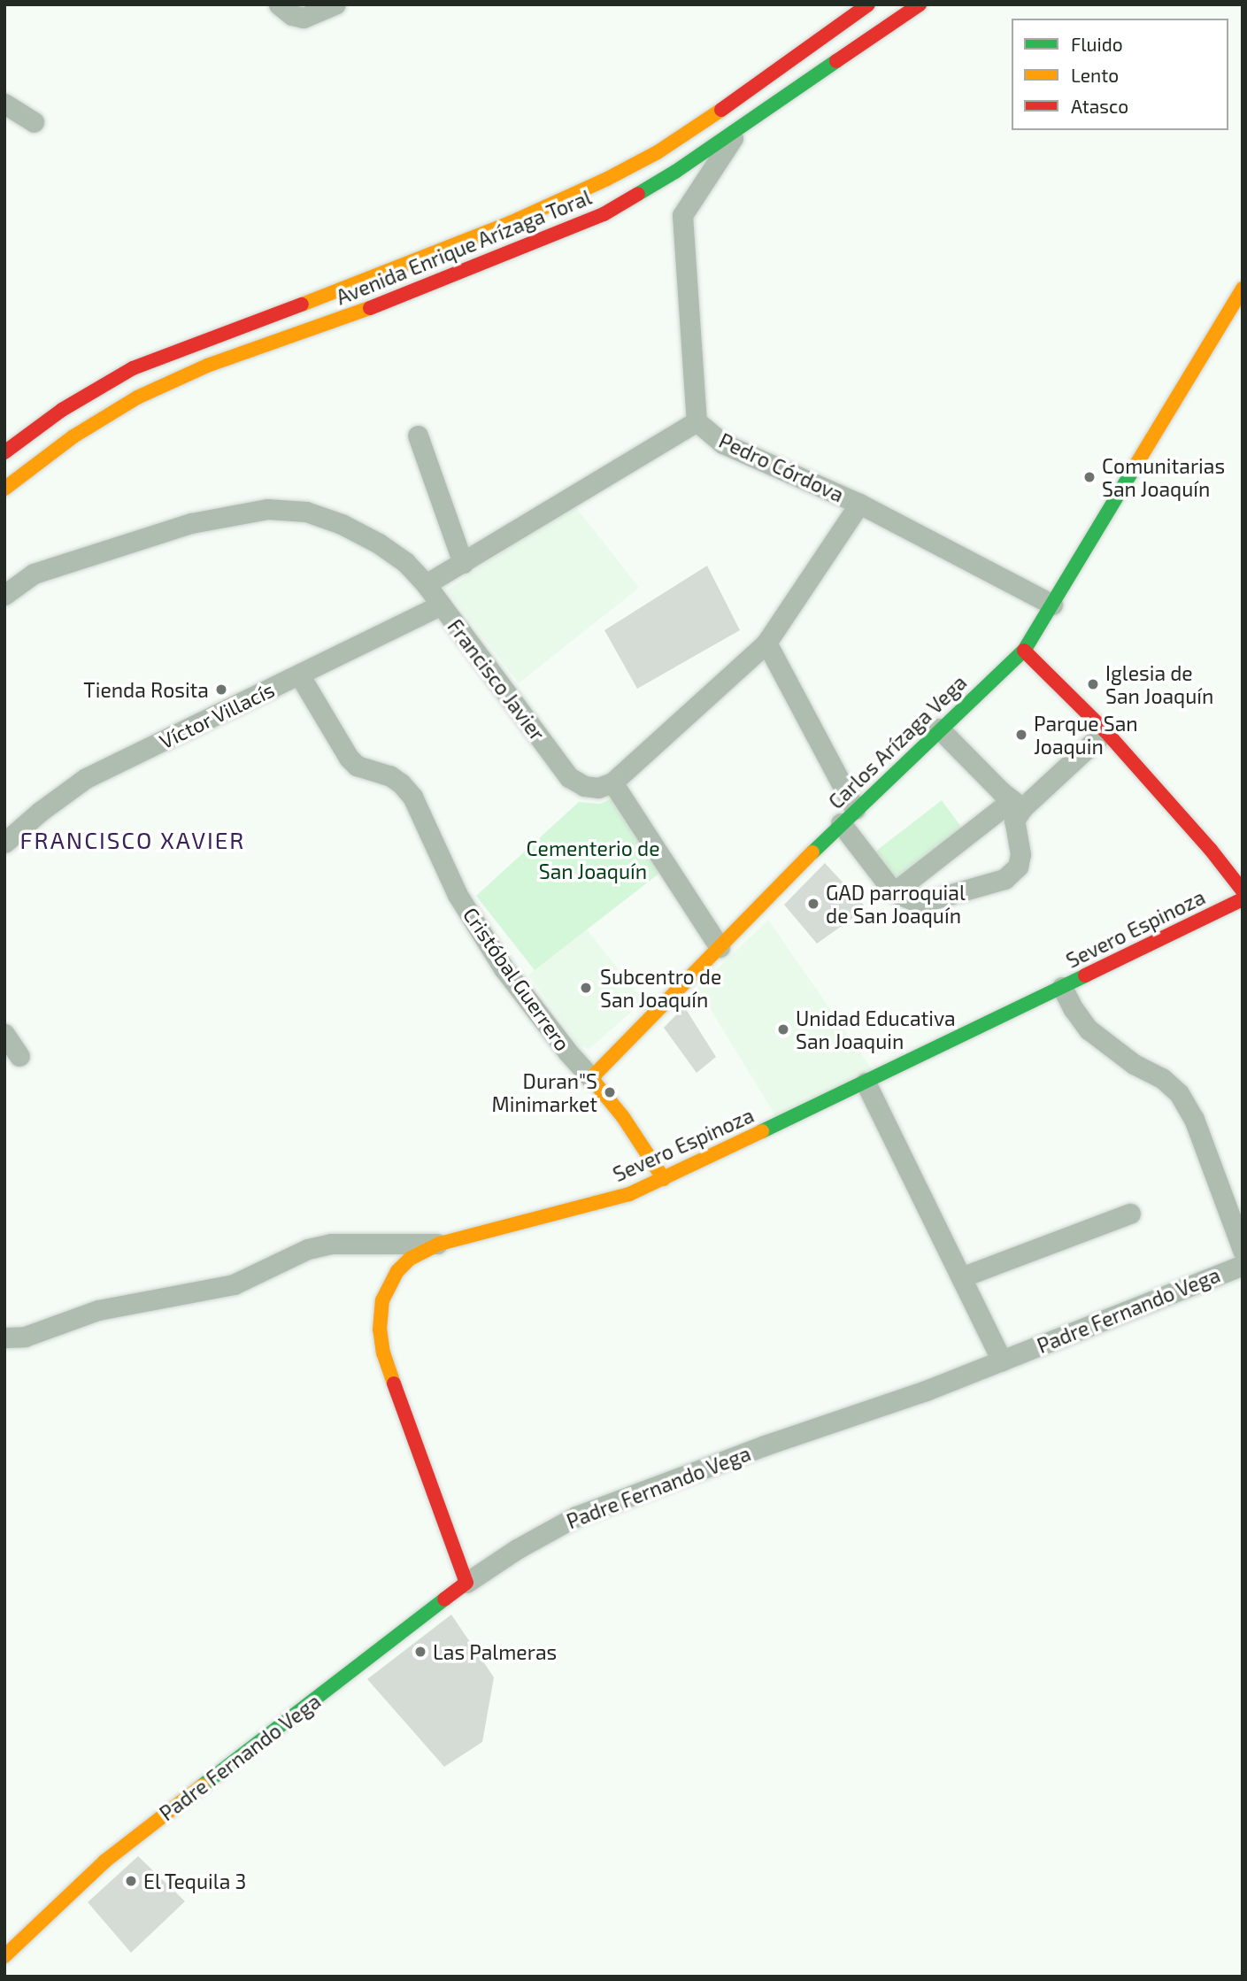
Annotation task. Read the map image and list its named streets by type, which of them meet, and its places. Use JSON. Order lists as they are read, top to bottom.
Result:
{
  "streets": {
    "street": [
      "Avenida Enrique Arízaga Toral",
      "Pedro Córdova",
      "Francisco Javier",
      "Víctor Villacís",
      "Carlos Arízaga Vega",
      "Severo Espinoza",
      "Cristóbal Guerrero",
      "Padre Fernando Vega"
    ]
  },
  "crossings": [
    ["Avenida Enrique Arízaga Toral", "Pedro Córdova"],
    ["Pedro Córdova", "Carlos Arízaga Vega"],
    ["Francisco Javier", "Víctor Villacís"],
    ["Víctor Villacís", "Cristóbal Guerrero"],
    ["Carlos Arízaga Vega", "Cristóbal Guerrero"],
    ["Severo Espinoza", "Padre Fernando Vega"]
  ],
  "districts": ["FRANCISCO XAVIER"],
  "parks": ["Cementerio de San Joaquín"],
  "places": [
    "Comunitarias San Joaquín",
    "Iglesia de San Joaquín",
    "Tienda Rosita",
    "Parque San Joaquin",
    "GAD parroquial de San Joaquín",
    "Subcentro de San Joaquín",
    "Unidad Educativa San Joaquin",
    "Duran\"S Minimarket",
    "Las Palmeras",
    "El Tequila 3"
  ],
  "legend": ["Fluido", "Lento", "Atasco"]
}
